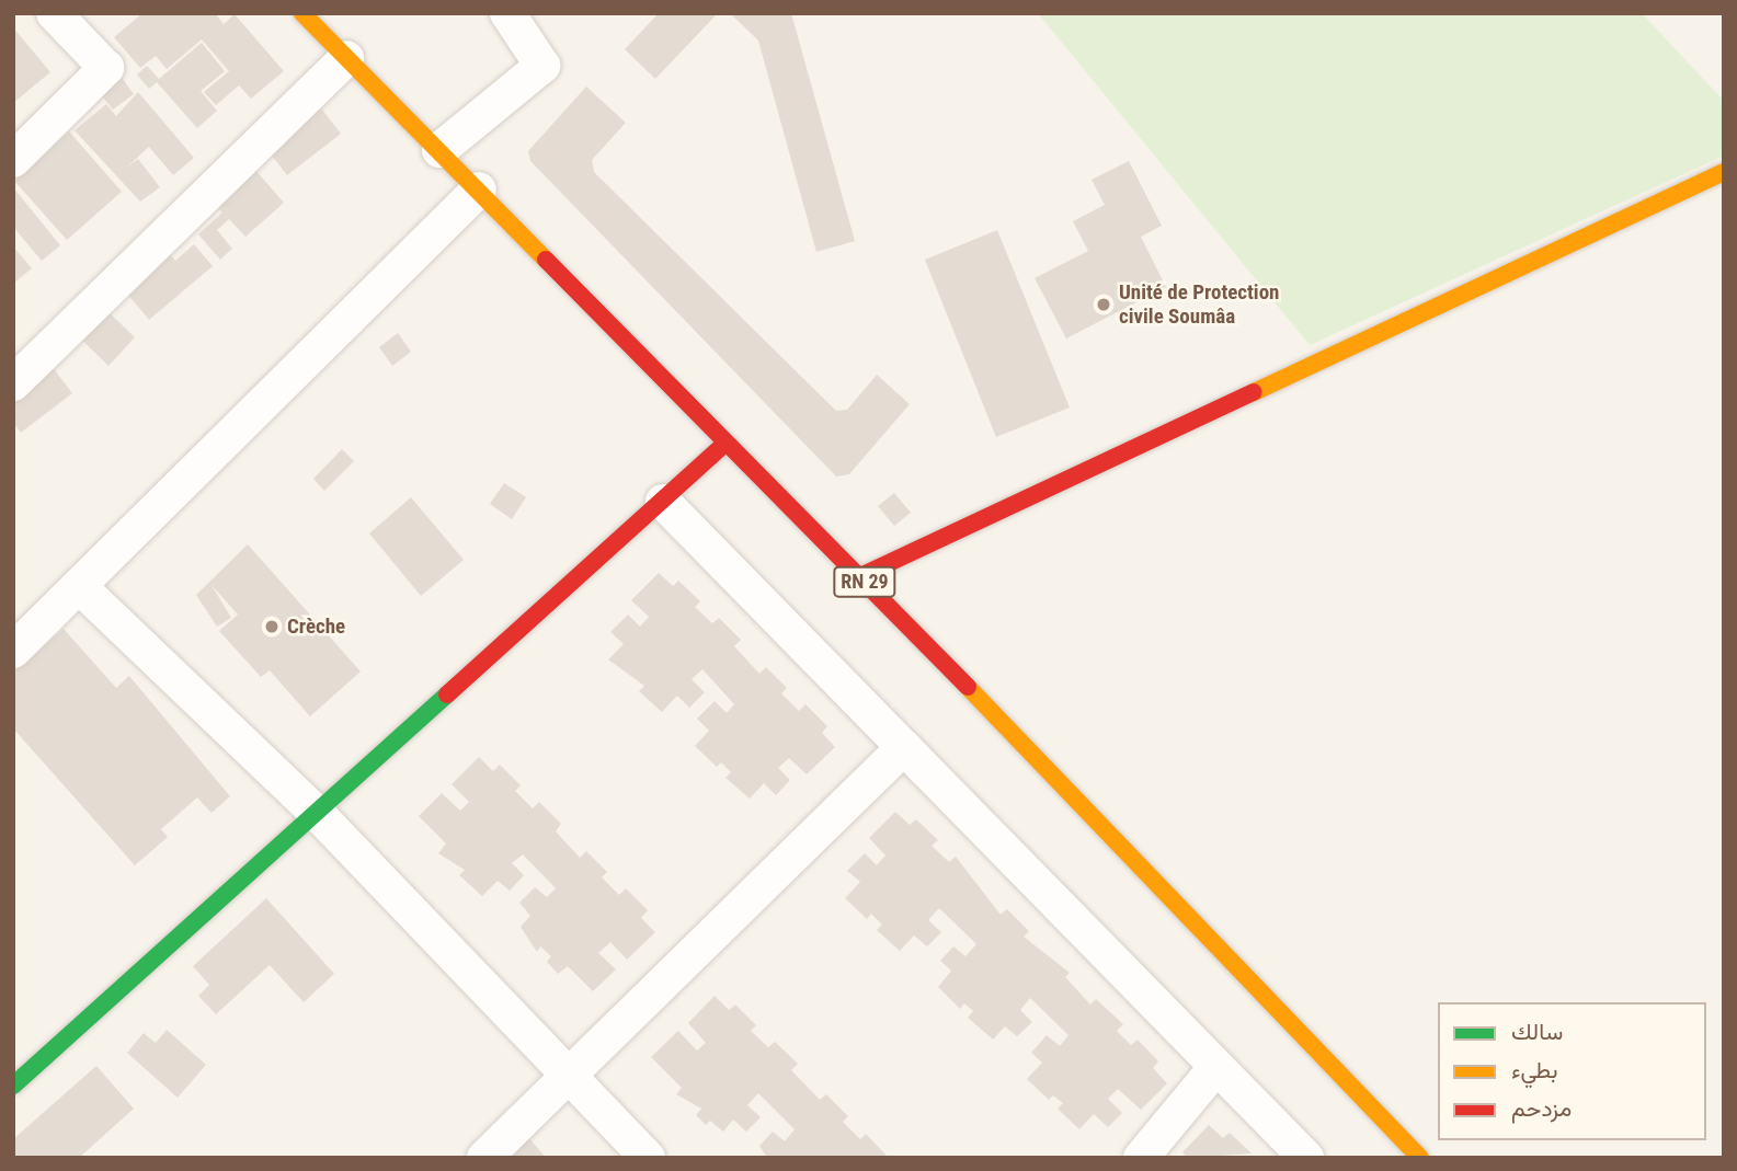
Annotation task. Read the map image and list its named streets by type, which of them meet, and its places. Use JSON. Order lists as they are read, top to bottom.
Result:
{
  "streets": {
    "main road": ["RN 29"]
  },
  "places": ["Unité de Protection civile Soumâa", "Crèche"],
  "legend": ["سالك", "بطيء", "مزدحم"]
}
